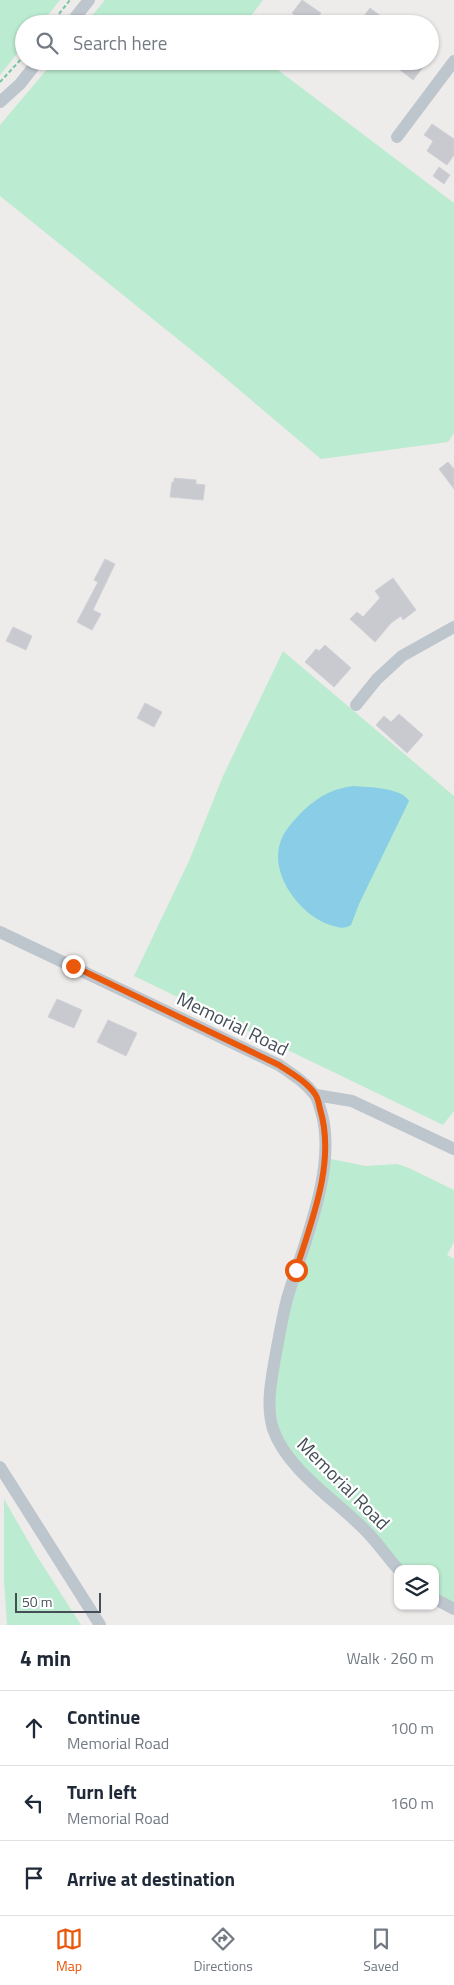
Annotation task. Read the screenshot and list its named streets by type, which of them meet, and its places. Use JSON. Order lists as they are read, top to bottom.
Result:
{
  "streets": {
    "street": ["Memorial Road"]
  },
  "scale_bar": "50 m",
  "page": {
    "search": "Search here",
    "scale": "50 m",
    "heading": ["4 min", "Walk · 260 m"],
    "list": [
      ["Continue", "Memorial Road", "100 m"],
      ["Turn left", "Memorial Road", "160 m"],
      "Arrive at destination"
    ],
    "nav": ["Map", "Directions", "Saved"]
  }
}
